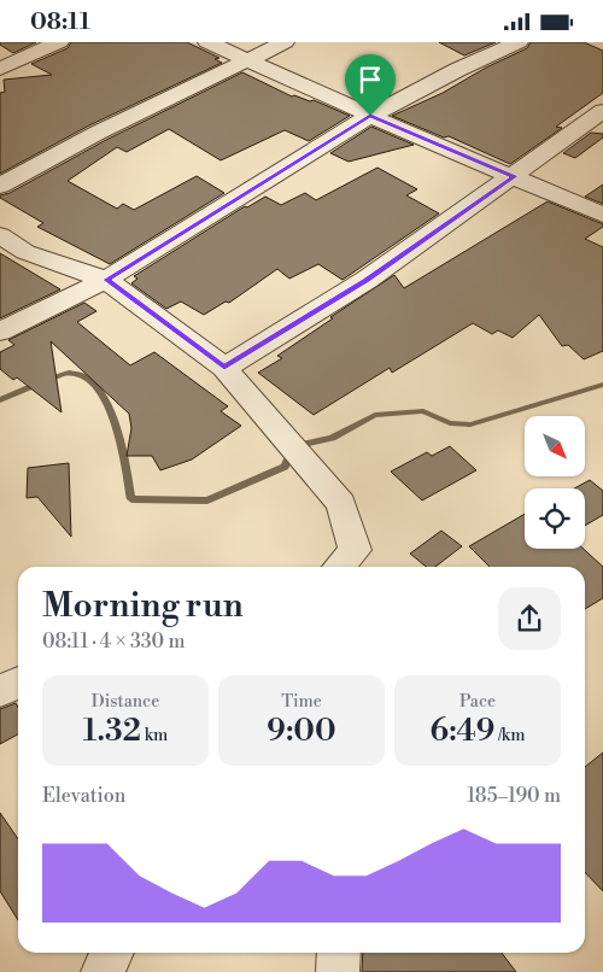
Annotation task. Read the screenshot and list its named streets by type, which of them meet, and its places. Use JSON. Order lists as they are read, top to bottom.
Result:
{
  "north": "bottom right",
  "page": {
    "status": "08:11",
    "heading": ["Morning run", "08:11 · 4 × 330 m"],
    "stats": [
      ["Distance", "1.32 km"],
      ["Time", "9:00"],
      ["Pace", "6:49 /km"]
    ],
    "chart": ["Elevation", "185–190 m"]
  }
}
